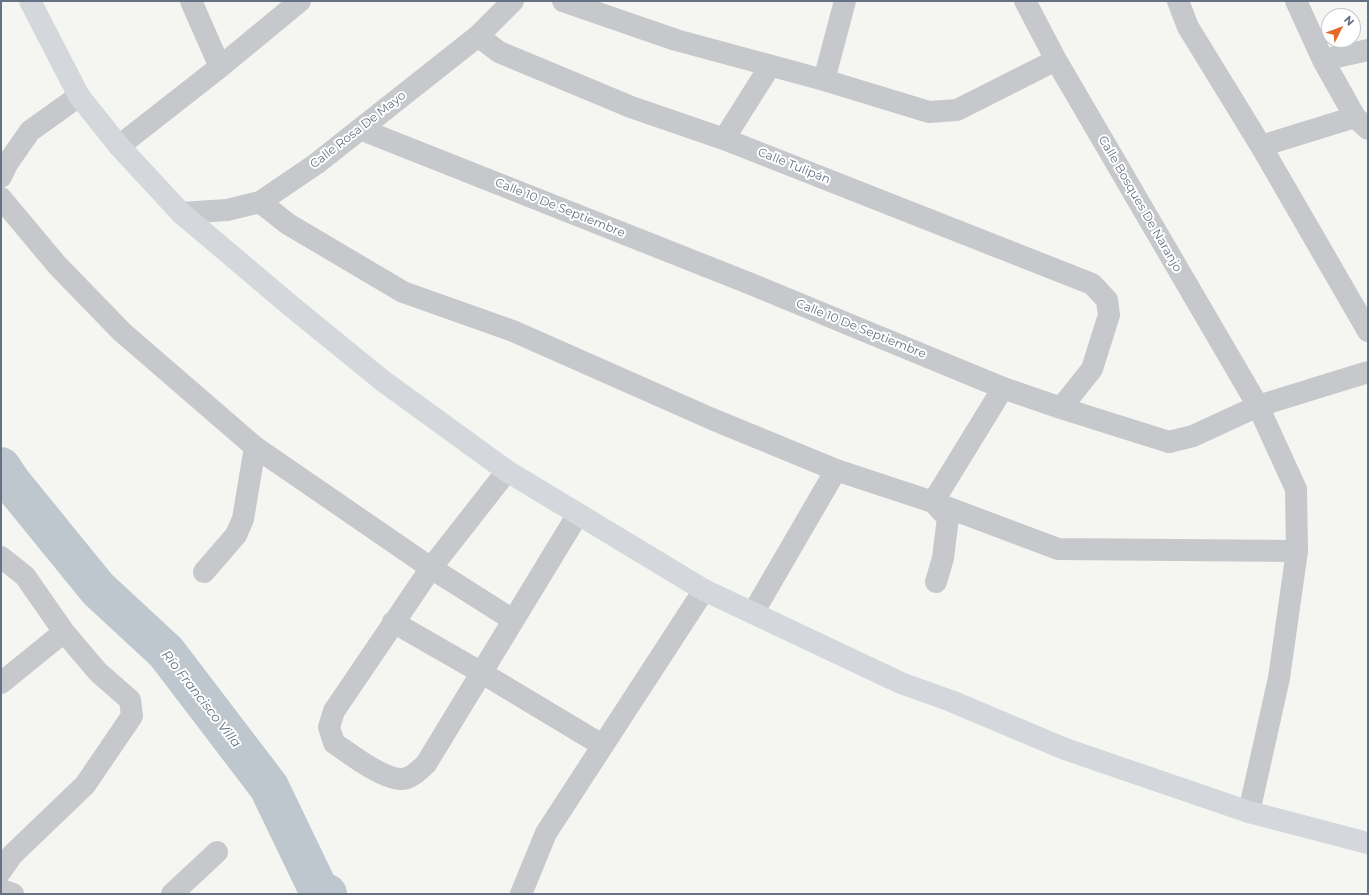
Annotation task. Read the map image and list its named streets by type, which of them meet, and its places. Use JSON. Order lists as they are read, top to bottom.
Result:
{
  "streets": {
    "street": [
      "Calle Rosa De Mayo",
      "Calle Tulipán",
      "Calle Bosques De Naranjo",
      "Calle 10 De Septiembre"
    ]
  },
  "crossings": [
    ["Calle Rosa De Mayo", "Calle Tulipán"],
    ["Calle Rosa De Mayo", "Calle 10 De Septiembre"],
    ["Calle Tulipán", "Calle 10 De Septiembre"],
    ["Calle Bosques De Naranjo", "Calle 10 De Septiembre"]
  ],
  "water": ["Río Francisco Villa"],
  "north": "top right"
}
